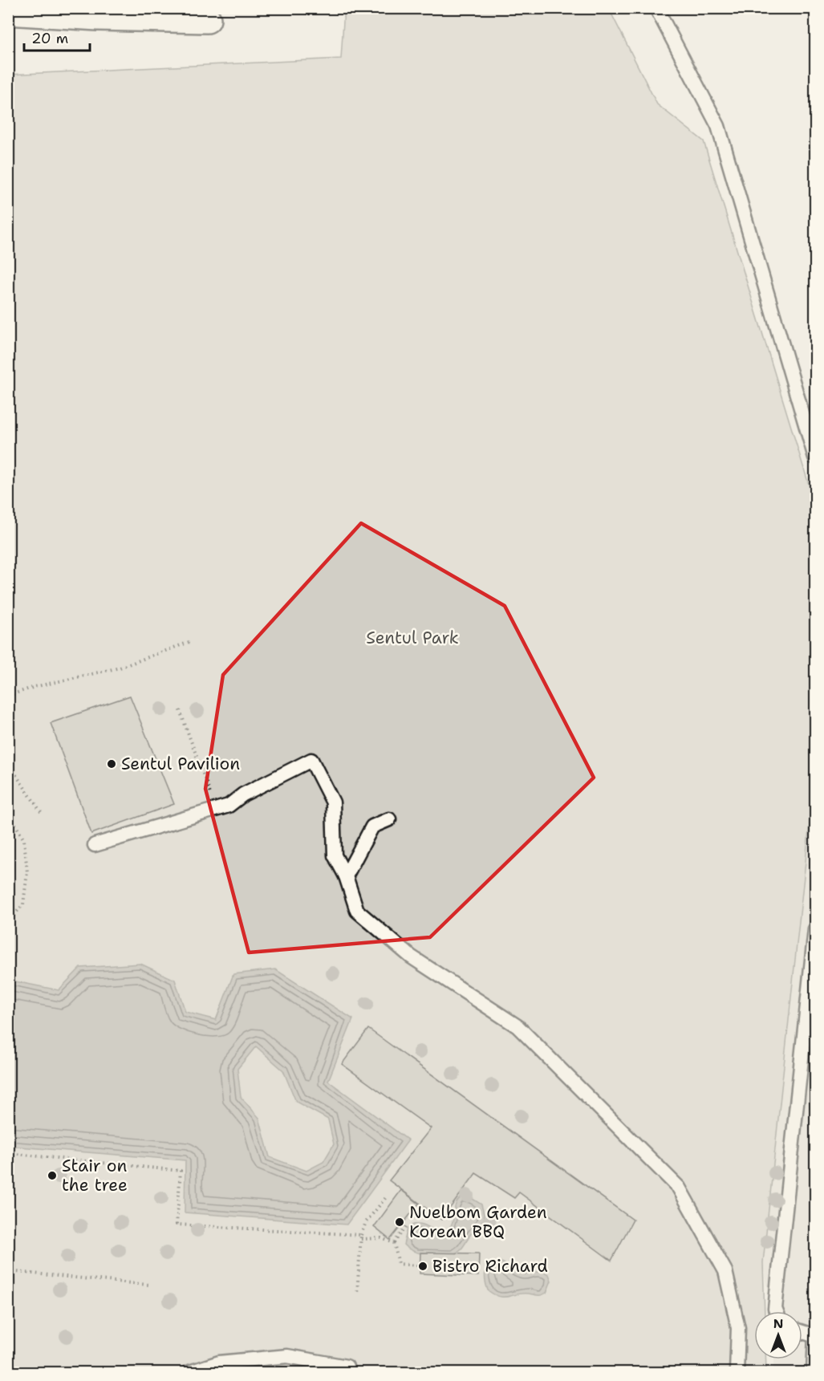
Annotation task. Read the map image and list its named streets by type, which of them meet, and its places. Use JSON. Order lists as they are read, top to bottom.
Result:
{
  "parks": ["Sentul Park"],
  "places": [
    "Sentul Pavilion",
    "Stair on the tree",
    "Nuelbom Garden Korean BBQ",
    "Bistro Richard"
  ],
  "scale_bar": "20 m",
  "north": "top"
}
